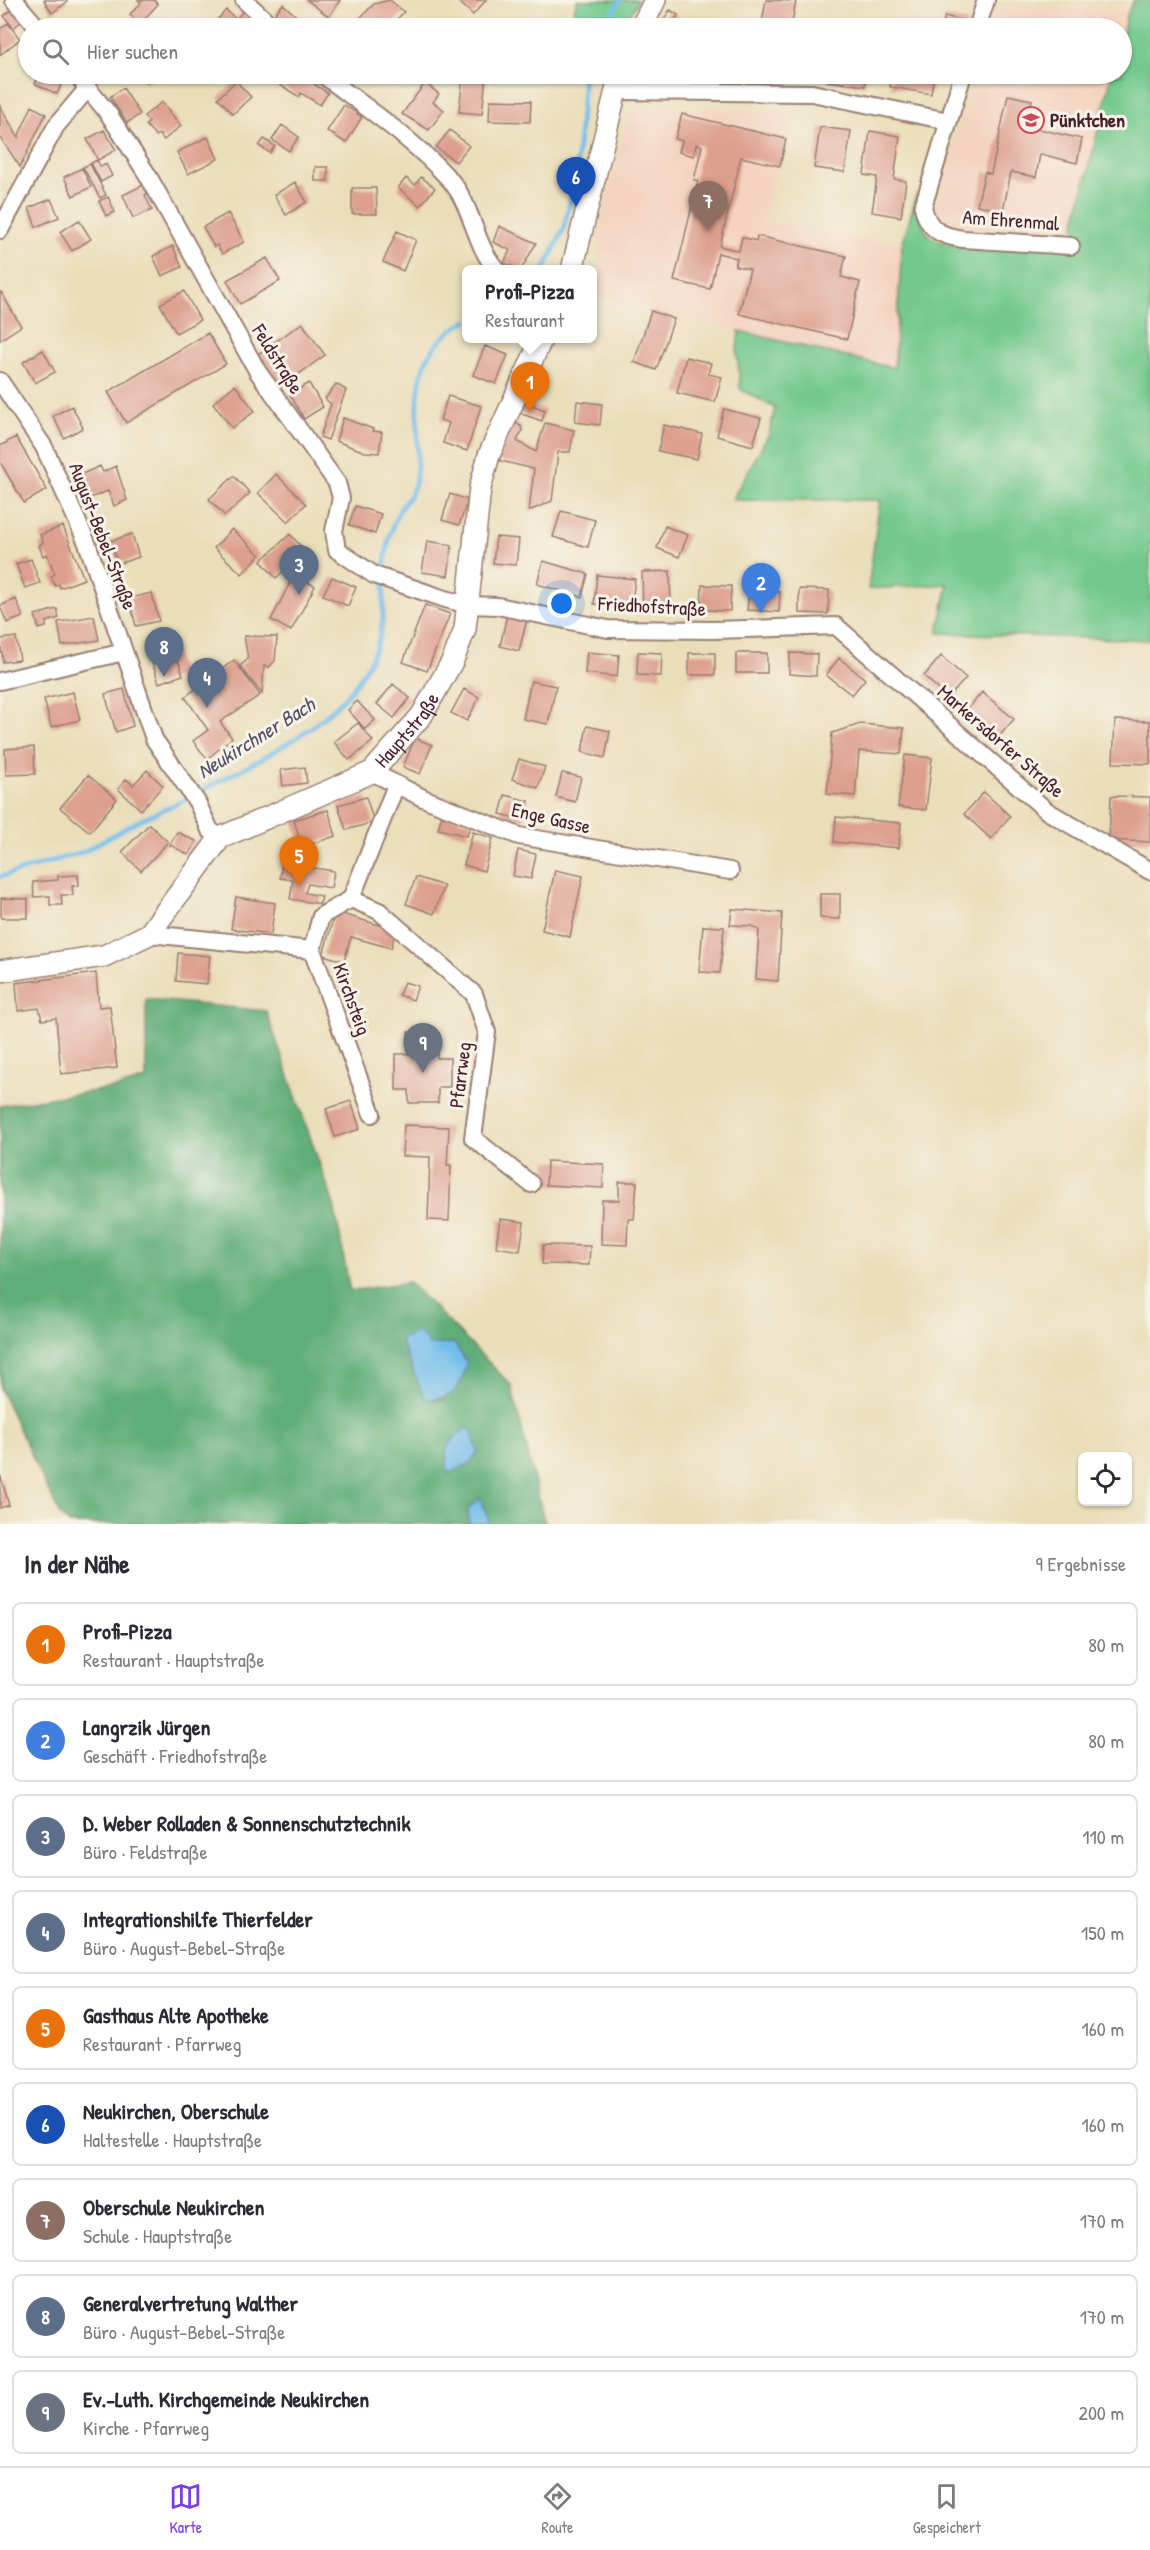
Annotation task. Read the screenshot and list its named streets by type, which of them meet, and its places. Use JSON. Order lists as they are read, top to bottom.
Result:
{
  "streets": {
    "main road": ["Hauptstraße"],
    "street": [
      "Am Ehrenmal",
      "Feldstraße",
      "August-Bebel-Straße",
      "Friedhofstraße",
      "Markersdorfer Straße",
      "Enge Gasse",
      "Kirchsteig",
      "Pfarrweg"
    ]
  },
  "crossings": [
    ["Feldstraße", "Friedhofstraße"],
    ["Feldstraße", "Hauptstraße"],
    ["August-Bebel-Straße", "Hauptstraße"],
    ["Friedhofstraße", "Hauptstraße"],
    ["Friedhofstraße", "Markersdorfer Straße"],
    ["Hauptstraße", "Enge Gasse"]
  ],
  "water": ["Neukirchner Bach"],
  "places": {
    "school or university": ["Pünktchen"]
  },
  "page": {
    "search": "Hier suchen",
    "pins": [
      "6",
      "7",
      "1",
      "3",
      "2",
      "8",
      "4",
      "5",
      "9"
    ],
    "popup": ["Profi-Pizza", "Restaurant"],
    "heading": ["In der Nähe", "9 Ergebnisse"],
    "list": [
      {
        "mark": "1",
        "name": "Profi-Pizza",
        "note": "Restaurant · Hauptstraße",
        "value": "80 m"
      },
      {
        "mark": "2",
        "name": "Langrzik Jürgen",
        "note": "Geschäft · Friedhofstraße",
        "value": "80 m"
      },
      {
        "mark": "3",
        "name": "D. Weber Rolladen & Sonnenschutztechnik",
        "note": "Büro · Feldstraße",
        "value": "110 m"
      },
      {
        "mark": "4",
        "name": "Integrationshilfe Thierfelder",
        "note": "Büro · August-Bebel-Straße",
        "value": "150 m"
      },
      {
        "mark": "5",
        "name": "Gasthaus Alte Apotheke",
        "note": "Restaurant · Pfarrweg",
        "value": "160 m"
      },
      {
        "mark": "6",
        "name": "Neukirchen, Oberschule",
        "note": "Haltestelle · Hauptstraße",
        "value": "160 m"
      },
      {
        "mark": "7",
        "name": "Oberschule Neukirchen",
        "note": "Schule · Hauptstraße",
        "value": "170 m"
      },
      {
        "mark": "8",
        "name": "Generalvertretung Walther",
        "note": "Büro · August-Bebel-Straße",
        "value": "170 m"
      },
      {
        "mark": "9",
        "name": "Ev.-Luth. Kirchgemeinde Neukirchen",
        "note": "Kirche · Pfarrweg",
        "value": "200 m"
      }
    ],
    "nav": ["Karte", "Route", "Gespeichert"]
  }
}
